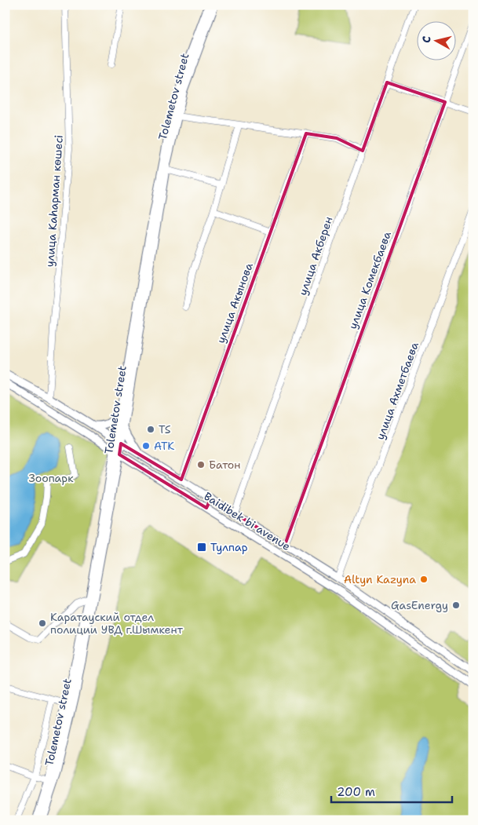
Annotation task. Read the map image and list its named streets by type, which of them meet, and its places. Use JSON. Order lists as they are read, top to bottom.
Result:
{
  "streets": {
    "main road": ["Tolemetov street", "Baidibek bi avenue"],
    "street": [
      "улица Каһарман көшесі",
      "улица Акберен",
      "улица Комекбаева",
      "улица Акынова",
      "улица Ахметбаева"
    ]
  },
  "crossings": [
    ["Tolemetov street", "Baidibek bi avenue"],
    ["улица Каһарман көшесі", "Baidibek bi avenue"],
    ["улица Акберен", "Baidibek bi avenue"],
    ["улица Комекбаева", "Baidibek bi avenue"],
    ["улица Акынова", "Baidibek bi avenue"],
    ["улица Ахметбаева", "Baidibek bi avenue"]
  ],
  "parks": ["Зоопарк"],
  "places": {
    "other": [
      "TS",
      "АТК",
      "Батон",
      "Altyn Kazyna",
      "GasEnergy",
      "Каратауский отдел полиции УВД г.Шымкент"
    ],
    "transit": ["Тулпар"]
  },
  "scale_bar": "200 m",
  "north": "left"
}
